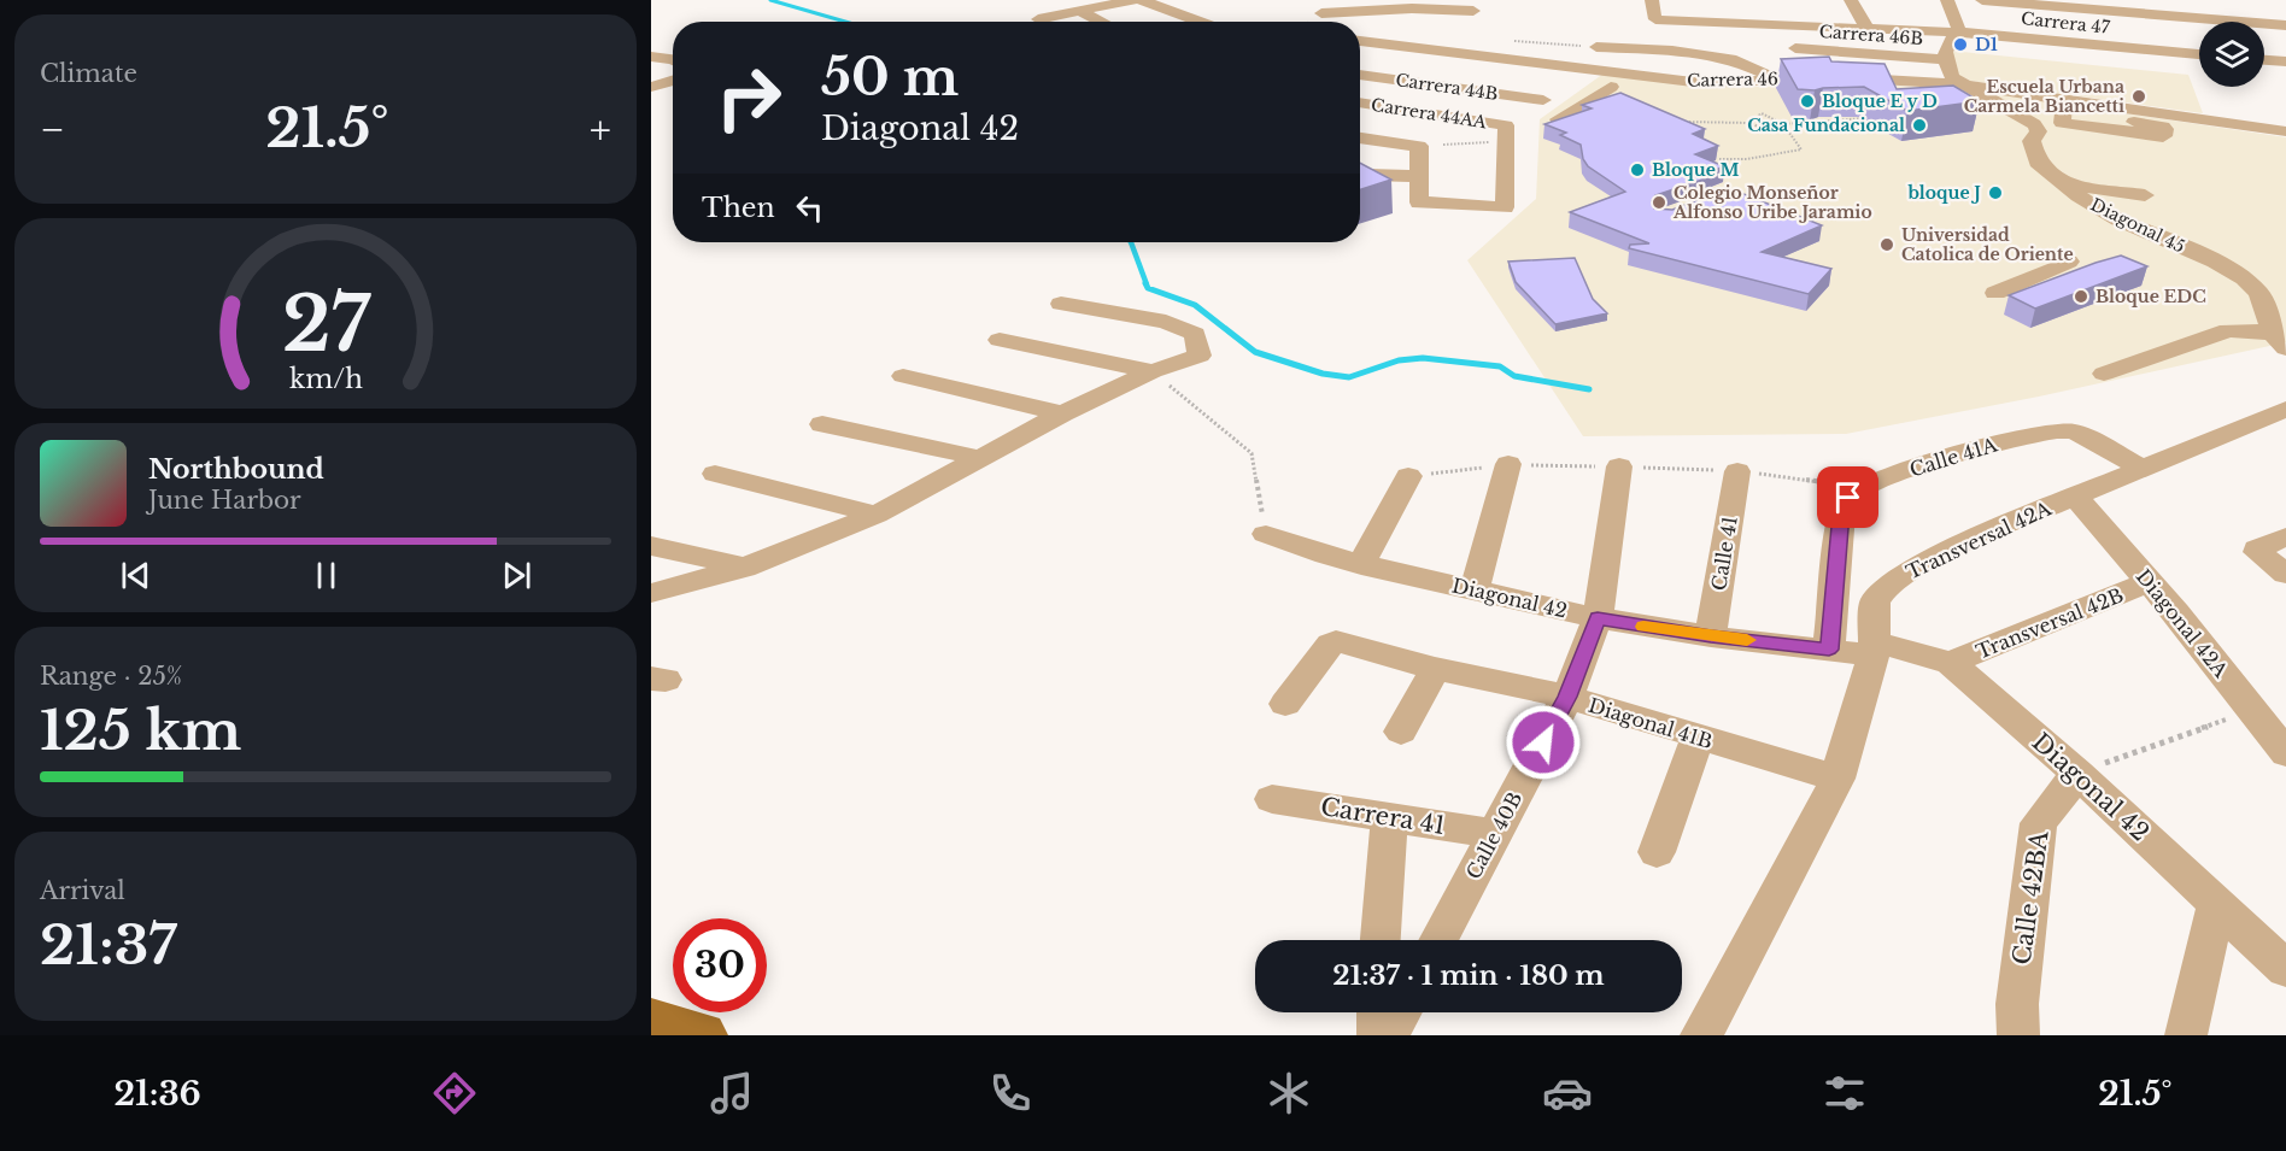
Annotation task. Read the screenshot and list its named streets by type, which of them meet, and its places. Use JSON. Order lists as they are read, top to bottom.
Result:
{
  "streets": {
    "street": [
      "Carrera 47",
      "Carrera 46B",
      "Carrera 46",
      "Carrera 44B",
      "Carrera 44AA",
      "Diagonal 45",
      "Calle 41A",
      "Transversal 42A",
      "Calle 41",
      "Diagonal 42",
      "Transversal 42B",
      "Diagonal 42A",
      "Diagonal 41B",
      "Carrera 41",
      "Calle 40B",
      "Calle 42BA"
    ]
  },
  "crossings": [
    ["Carrera 46", "Diagonal 45"],
    ["Calle 41A", "Transversal 42A"],
    ["Calle 41A", "Diagonal 42"],
    ["Transversal 42A", "Diagonal 42"],
    ["Transversal 42A", "Diagonal 42A"],
    ["Transversal 42A", "Diagonal 41B"],
    ["Calle 41", "Diagonal 42"],
    ["Diagonal 42", "Transversal 42B"],
    ["Diagonal 42", "Calle 40B"],
    ["Diagonal 42", "Calle 42BA"],
    ["Transversal 42B", "Diagonal 42A"],
    ["Diagonal 41B", "Calle 40B"],
    ["Carrera 41", "Calle 40B"]
  ],
  "places": [
    "D1",
    "Escuela Urbana Carmela Biancetti",
    "Bloque E y D",
    "Casa Fundacional",
    "Bloque M",
    "bloque J",
    "Colegio Monseñor Alfonso Uribe Jaramio",
    "Universidad Catolica de Oriente",
    "Bloque EDC"
  ],
  "page": {
    "tile": [
      "Climate",
      ["Range · 25%", "125 km"],
      ["Arrival", "21:37"]
    ],
    "turn": ["50 m", "Diagonal 42"],
    "heat": ["−", "21.5°", "+"],
    "then": "Then",
    "song": ["Northbound", "June Harbor"],
    "limit": "30",
    "trip": "21:37 · 1 min · 180 m",
    "tabs": ["21:36", "21.5°"],
    "gauge": ["27", "km/h"]
  }
}
